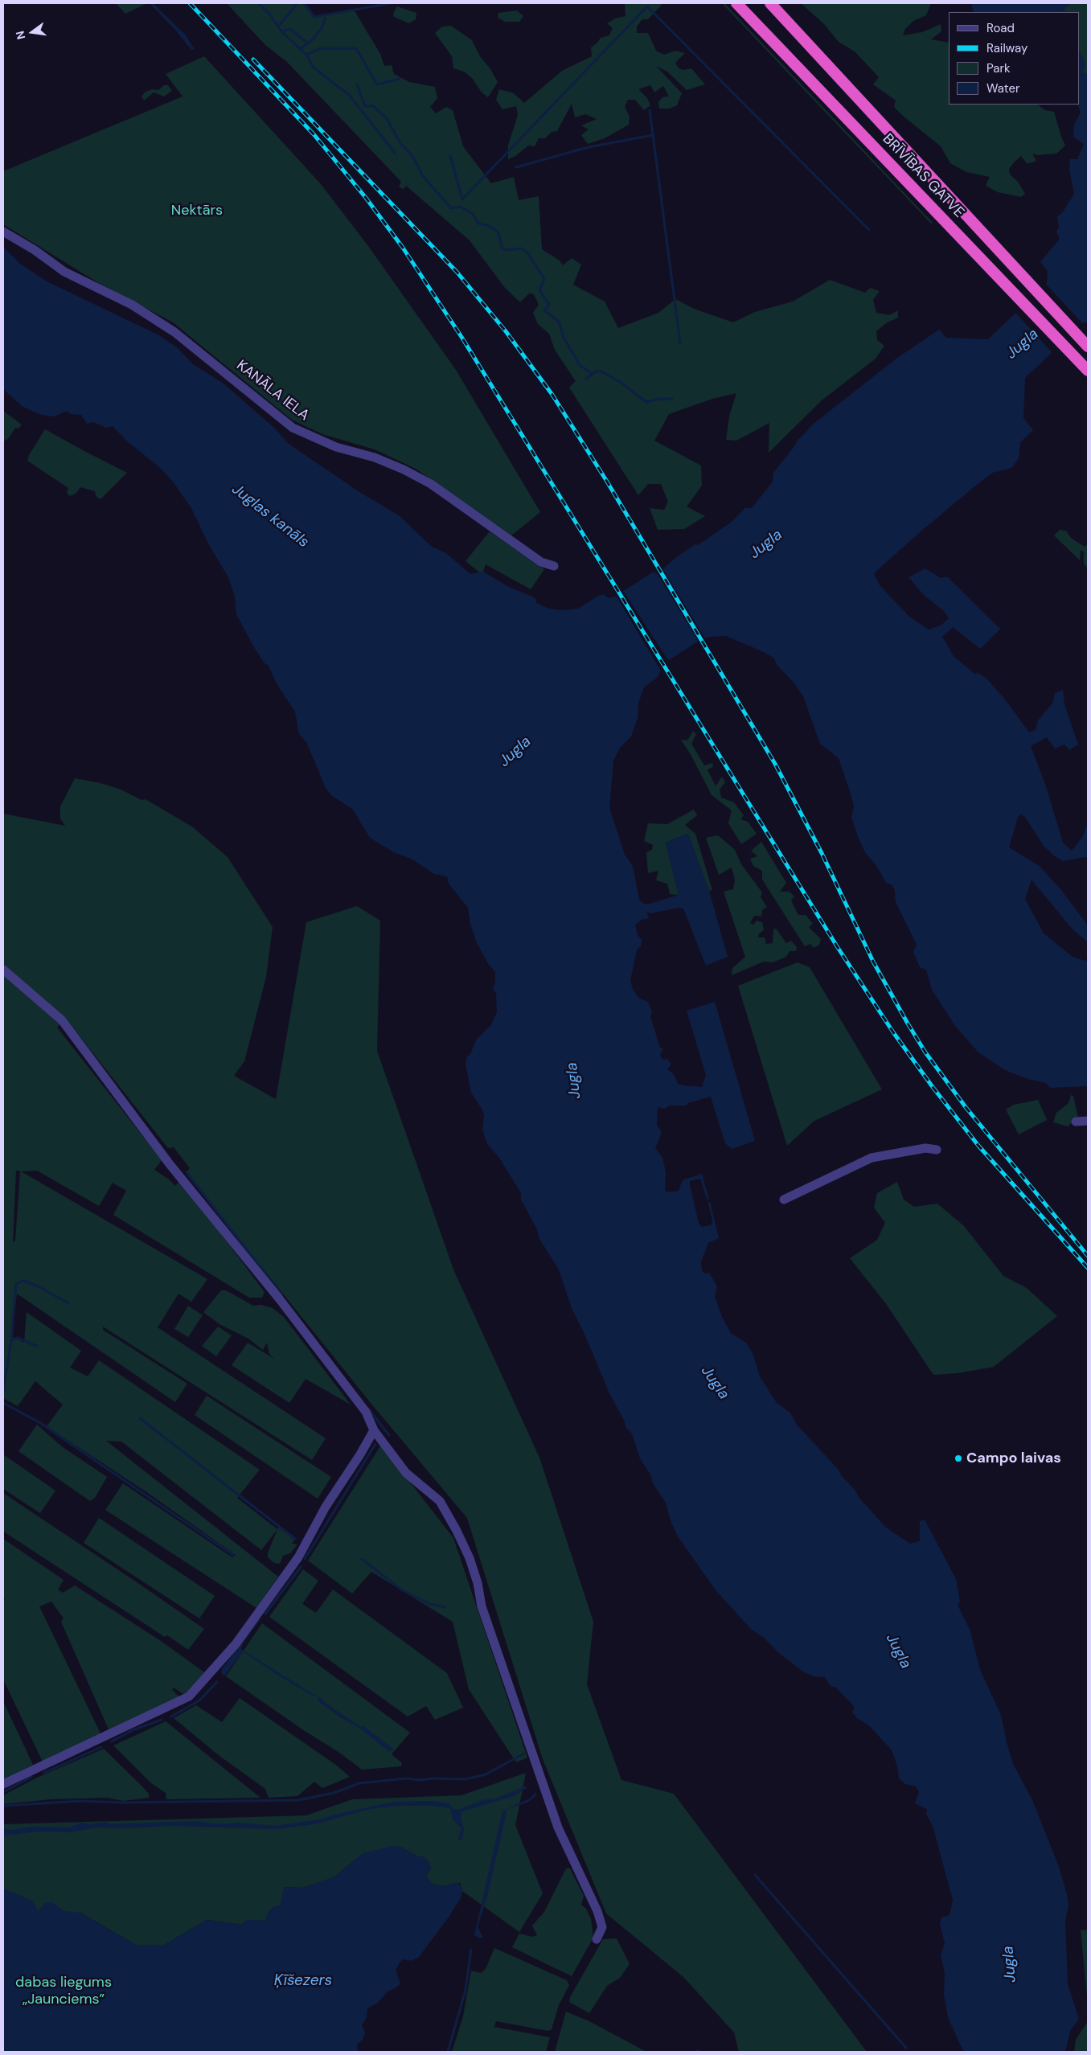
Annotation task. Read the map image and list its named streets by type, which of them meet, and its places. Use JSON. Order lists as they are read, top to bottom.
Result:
{
  "streets": {
    "highway": ["BRĪVĪBAS GATVE"],
    "street": ["KANĀLA IELA"]
  },
  "water": ["Jugla", "Juglas kanāls", "Ķīšezers"],
  "parks": ["Nektārs", "dabas liegums „Jaunciems”"],
  "places": ["Campo laivas"],
  "legend": [
    "Road",
    "Railway",
    "Park",
    "Water"
  ],
  "north": "left"
}
